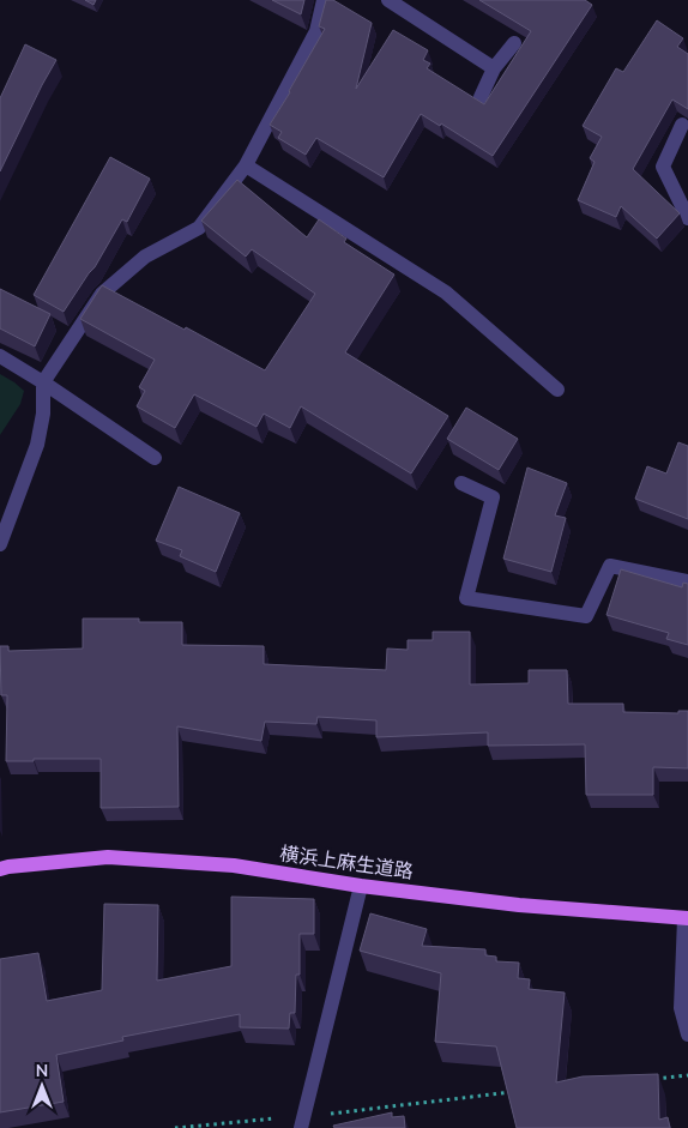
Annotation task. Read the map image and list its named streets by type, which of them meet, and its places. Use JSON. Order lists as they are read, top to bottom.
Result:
{
  "streets": {
    "main road": ["横浜上麻生道路"]
  },
  "north": "top"
}
